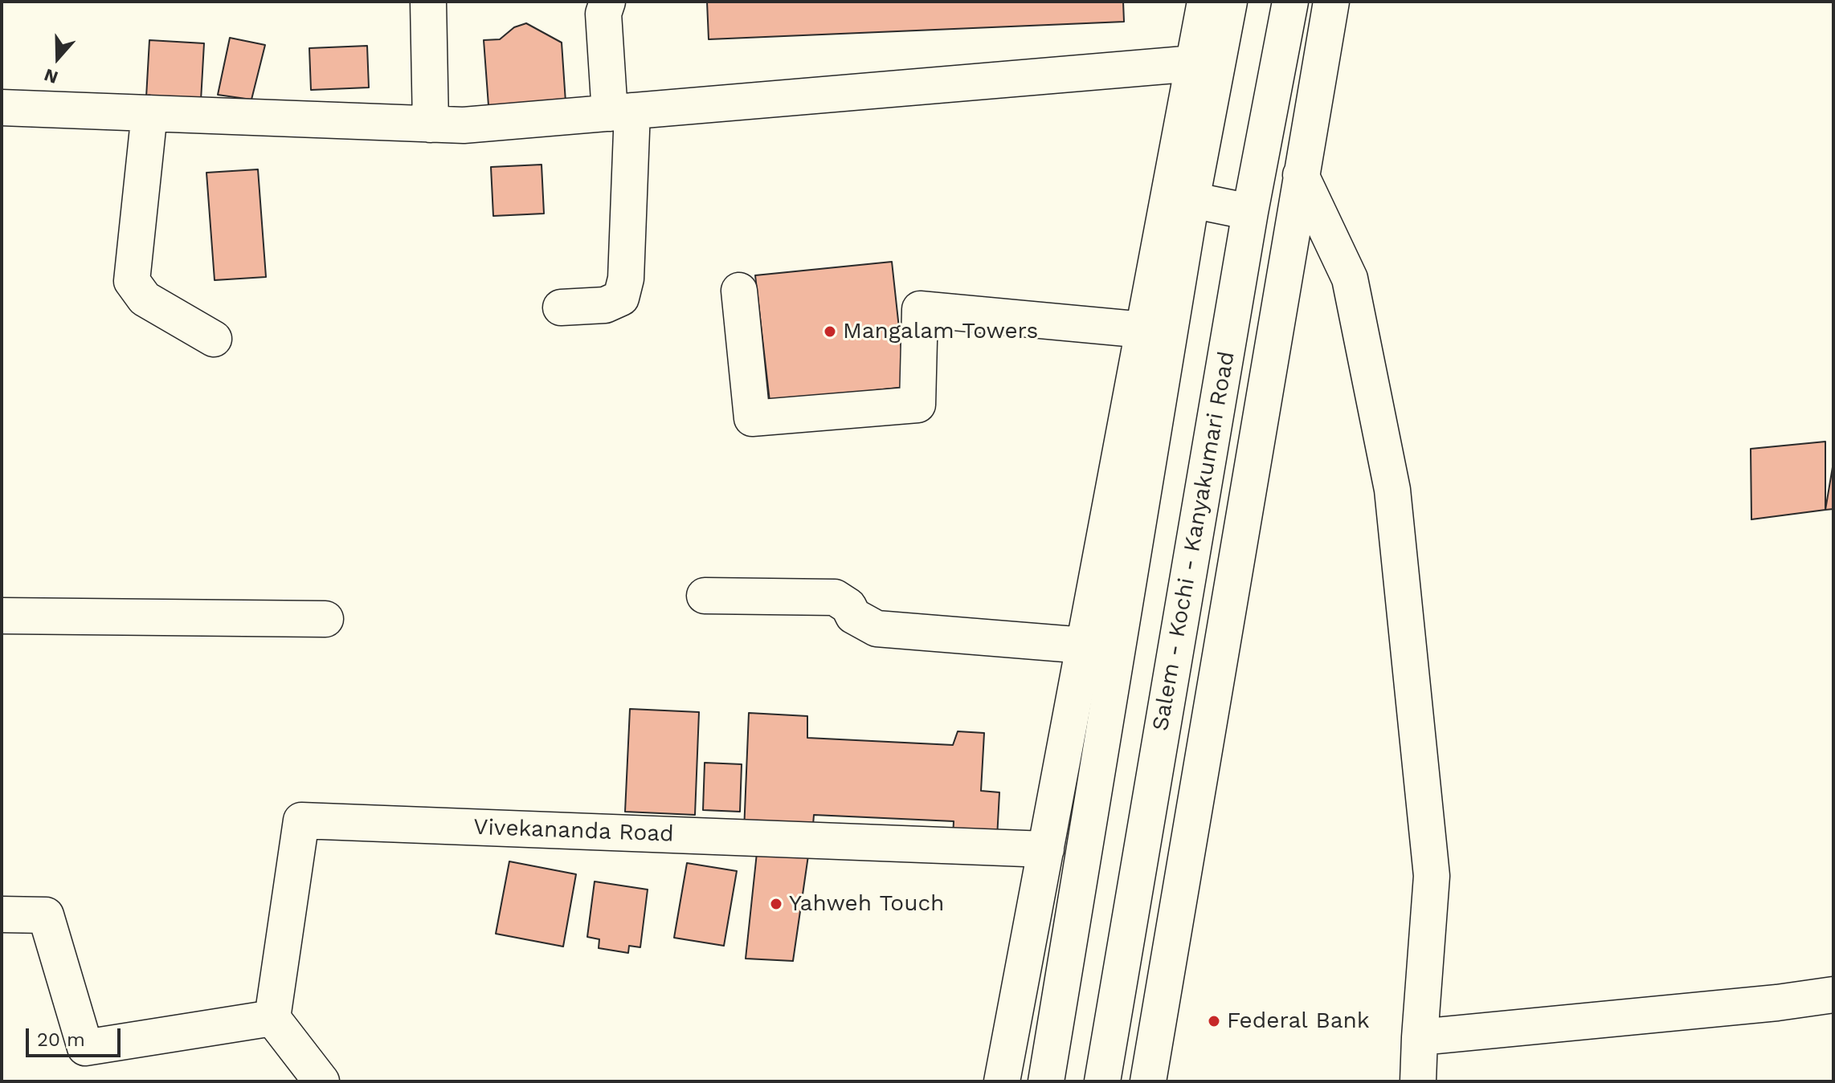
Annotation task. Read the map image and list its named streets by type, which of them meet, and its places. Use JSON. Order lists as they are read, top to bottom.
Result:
{
  "streets": {
    "main road": ["Salem - Kochi - Kanyakumari Road", "Vivekananda Road"]
  },
  "places": ["Mangalam Towers", "Yahweh Touch", "Federal Bank"],
  "scale_bar": "20 m",
  "north": "bottom"
}
